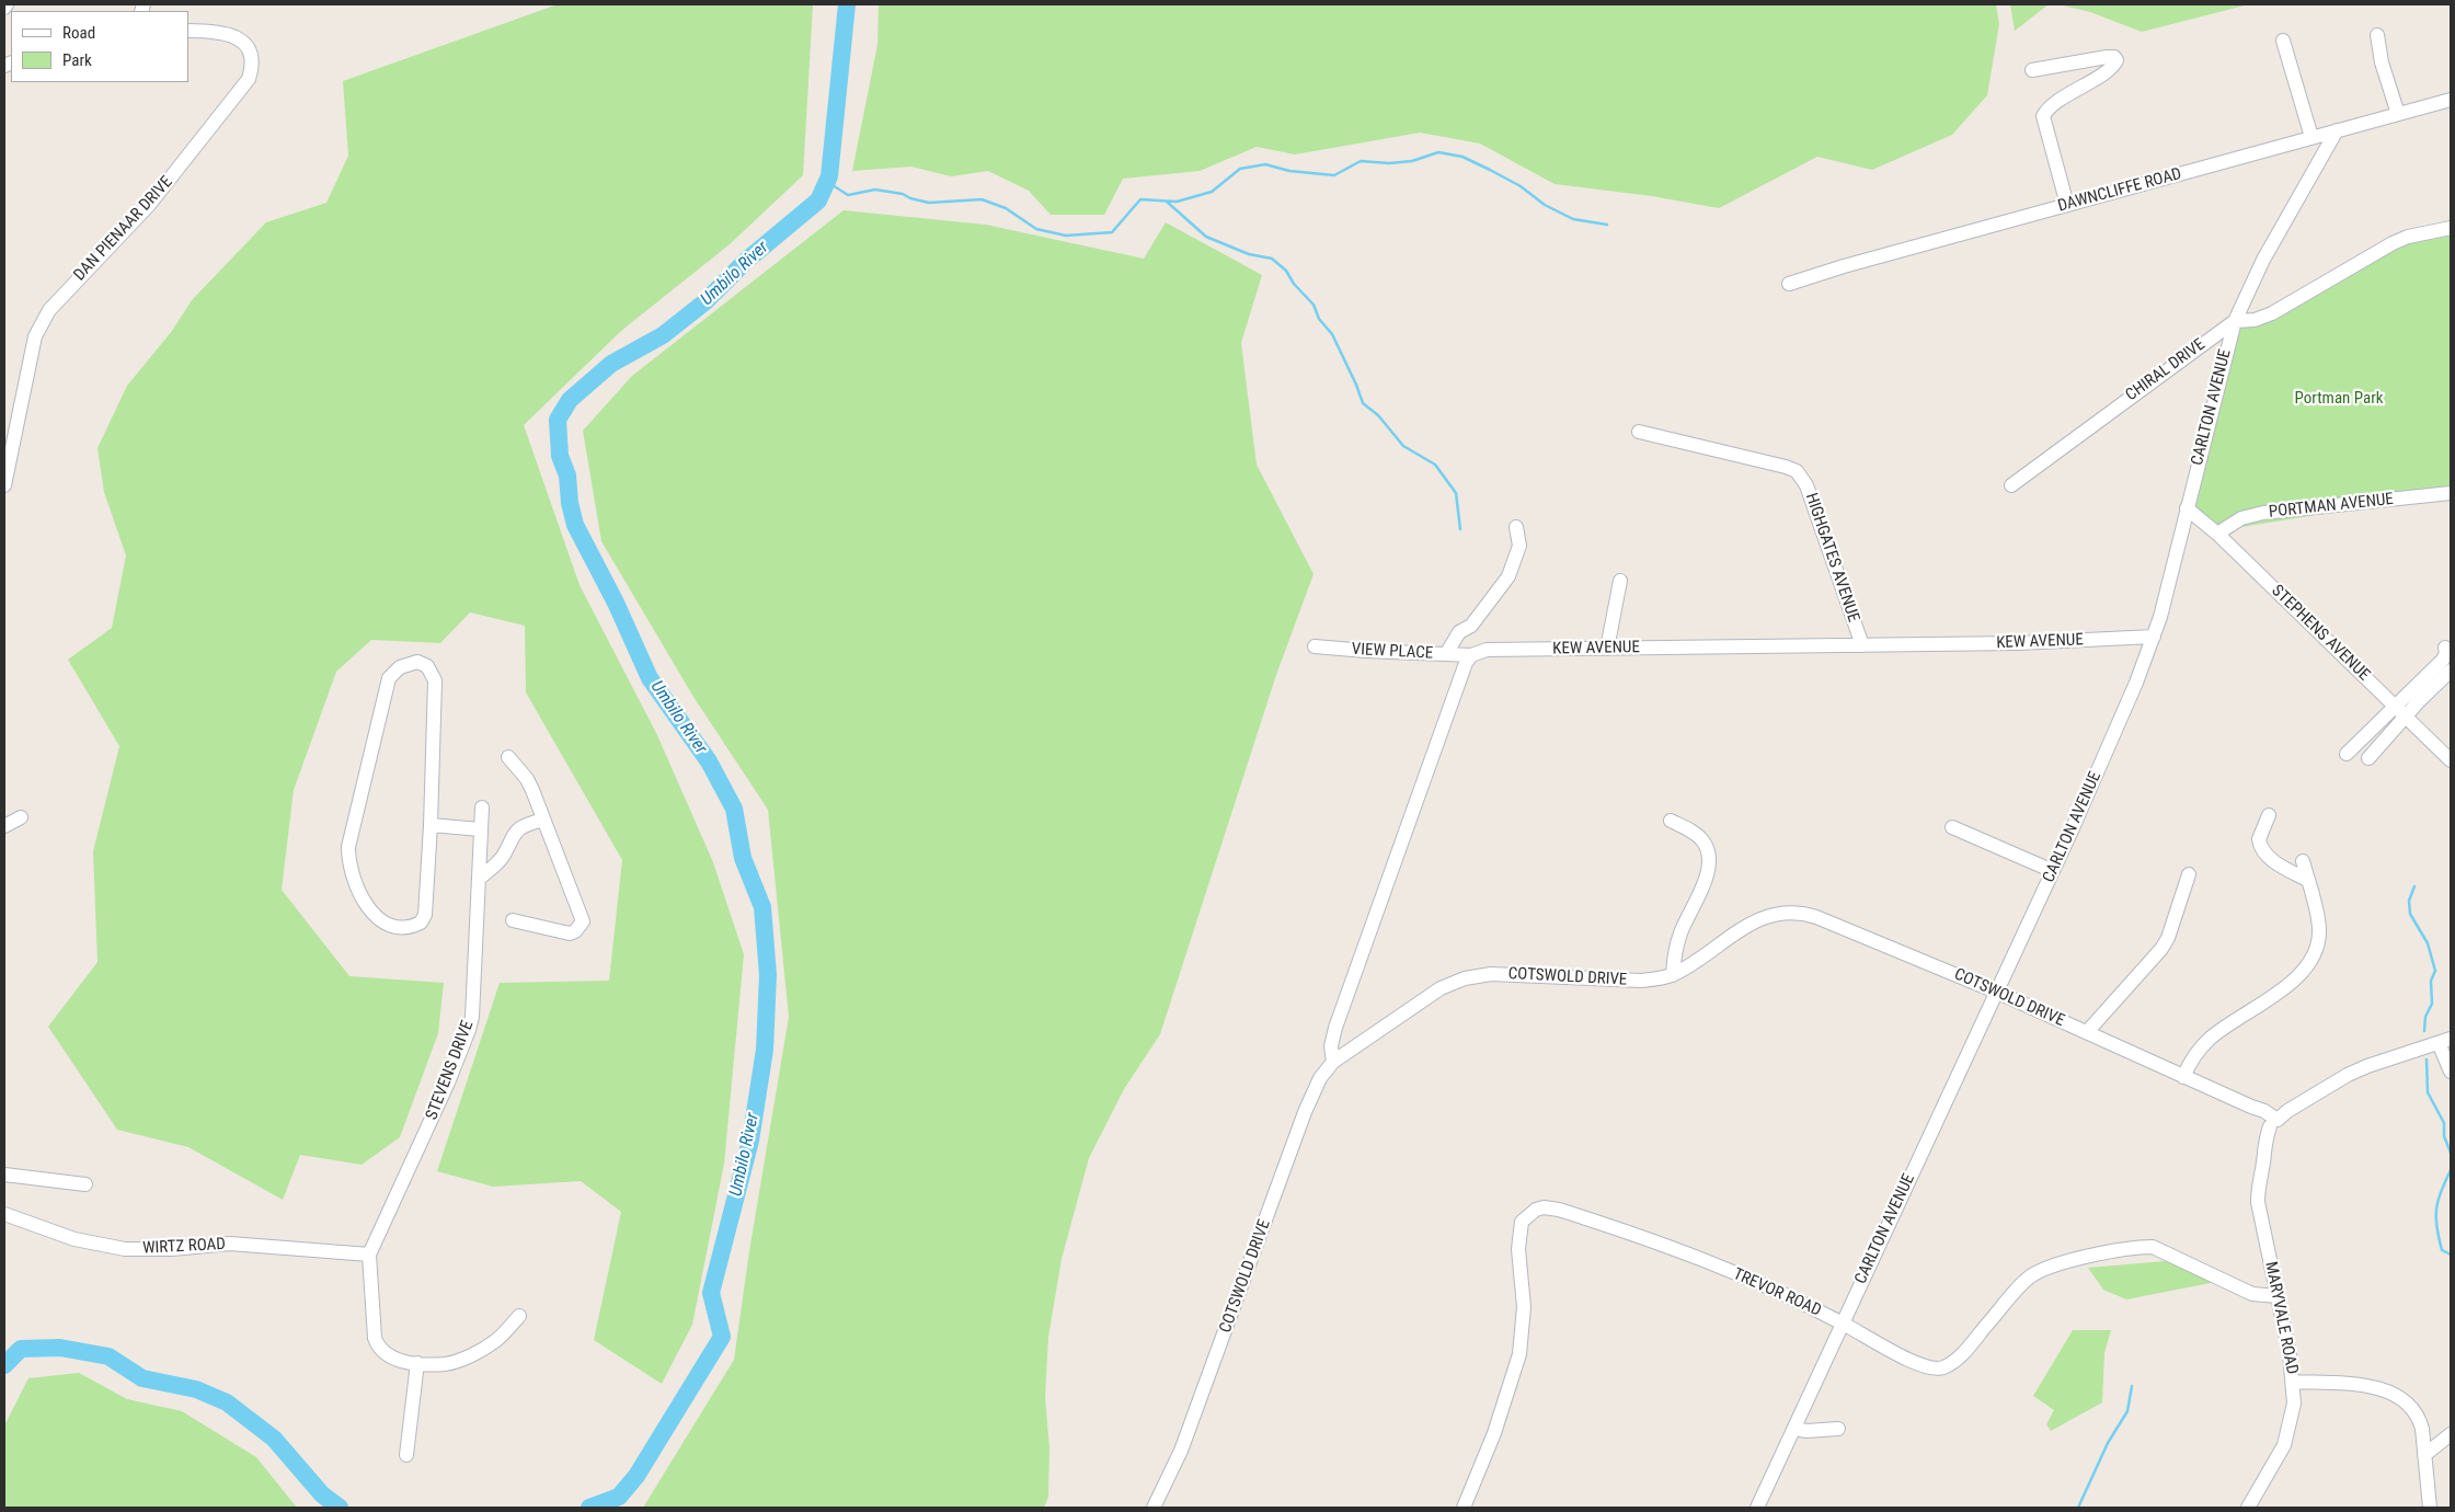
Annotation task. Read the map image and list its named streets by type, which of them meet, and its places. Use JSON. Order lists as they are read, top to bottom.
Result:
{
  "streets": {
    "street": [
      "DAWNCLIFFE ROAD",
      "DAN PIENAAR DRIVE",
      "CHIRAL DRIVE",
      "CARLTON AVENUE",
      "PORTMAN AVENUE",
      "HIGHGATES AVENUE",
      "STEPHENS AVENUE",
      "KEW AVENUE",
      "VIEW PLACE",
      "COTSWOLD DRIVE",
      "STEVENS DRIVE",
      "WIRTZ ROAD",
      "TREVOR ROAD",
      "MARYVALE ROAD"
    ]
  },
  "crossings": [
    ["DAWNCLIFFE ROAD", "CARLTON AVENUE"],
    ["CHIRAL DRIVE", "CARLTON AVENUE"],
    ["CARLTON AVENUE", "STEPHENS AVENUE"],
    ["CARLTON AVENUE", "KEW AVENUE"],
    ["CARLTON AVENUE", "COTSWOLD DRIVE"],
    ["CARLTON AVENUE", "TREVOR ROAD"],
    ["PORTMAN AVENUE", "STEPHENS AVENUE"],
    ["HIGHGATES AVENUE", "KEW AVENUE"],
    ["KEW AVENUE", "VIEW PLACE"],
    ["COTSWOLD DRIVE", "MARYVALE ROAD"],
    ["STEVENS DRIVE", "WIRTZ ROAD"],
    ["TREVOR ROAD", "MARYVALE ROAD"]
  ],
  "water": ["Umbilo River"],
  "parks": ["Portman Park"],
  "legend": ["Road", "Park"]
}
